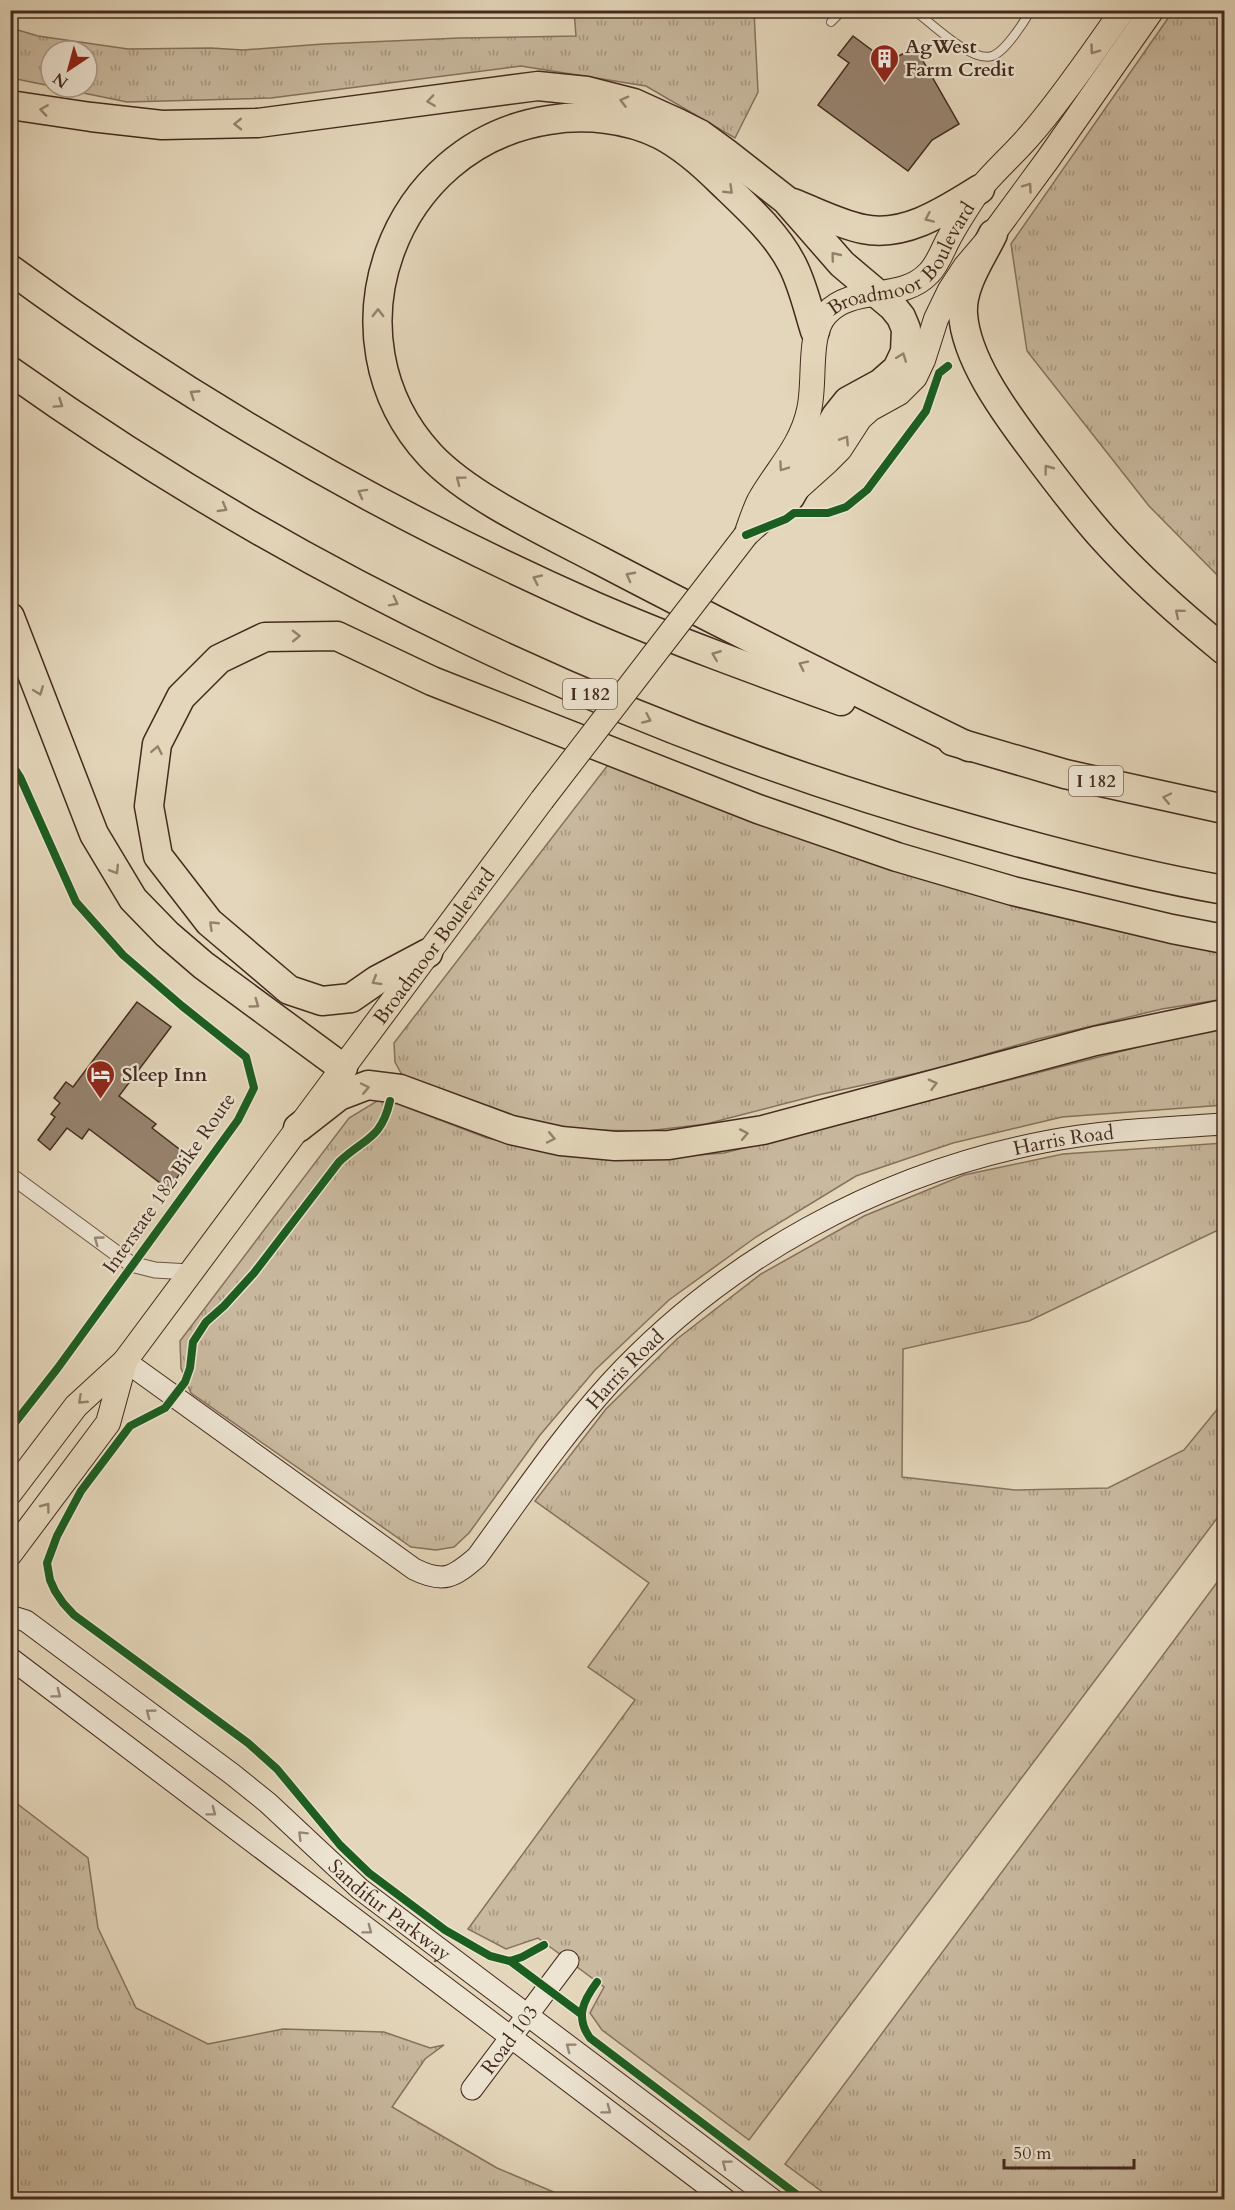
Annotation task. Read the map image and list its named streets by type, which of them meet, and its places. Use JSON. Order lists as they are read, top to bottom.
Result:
{
  "streets": {
    "highway": ["I 182"],
    "main road": [
      "Broadmoor Boulevard",
      "Harris Road",
      "Sandifur Parkway",
      "Road 103"
    ],
    "cycle path": ["Interstate 182 Bike Route"]
  },
  "crossings": [
    ["Broadmoor Boulevard", "Harris Road"],
    ["Sandifur Parkway", "Road 103"]
  ],
  "places": {
    "building": ["AgWest Farm Credit"],
    "hotel": ["Sleep Inn"]
  },
  "scale_bar": "50 m",
  "north": "bottom left"
}
